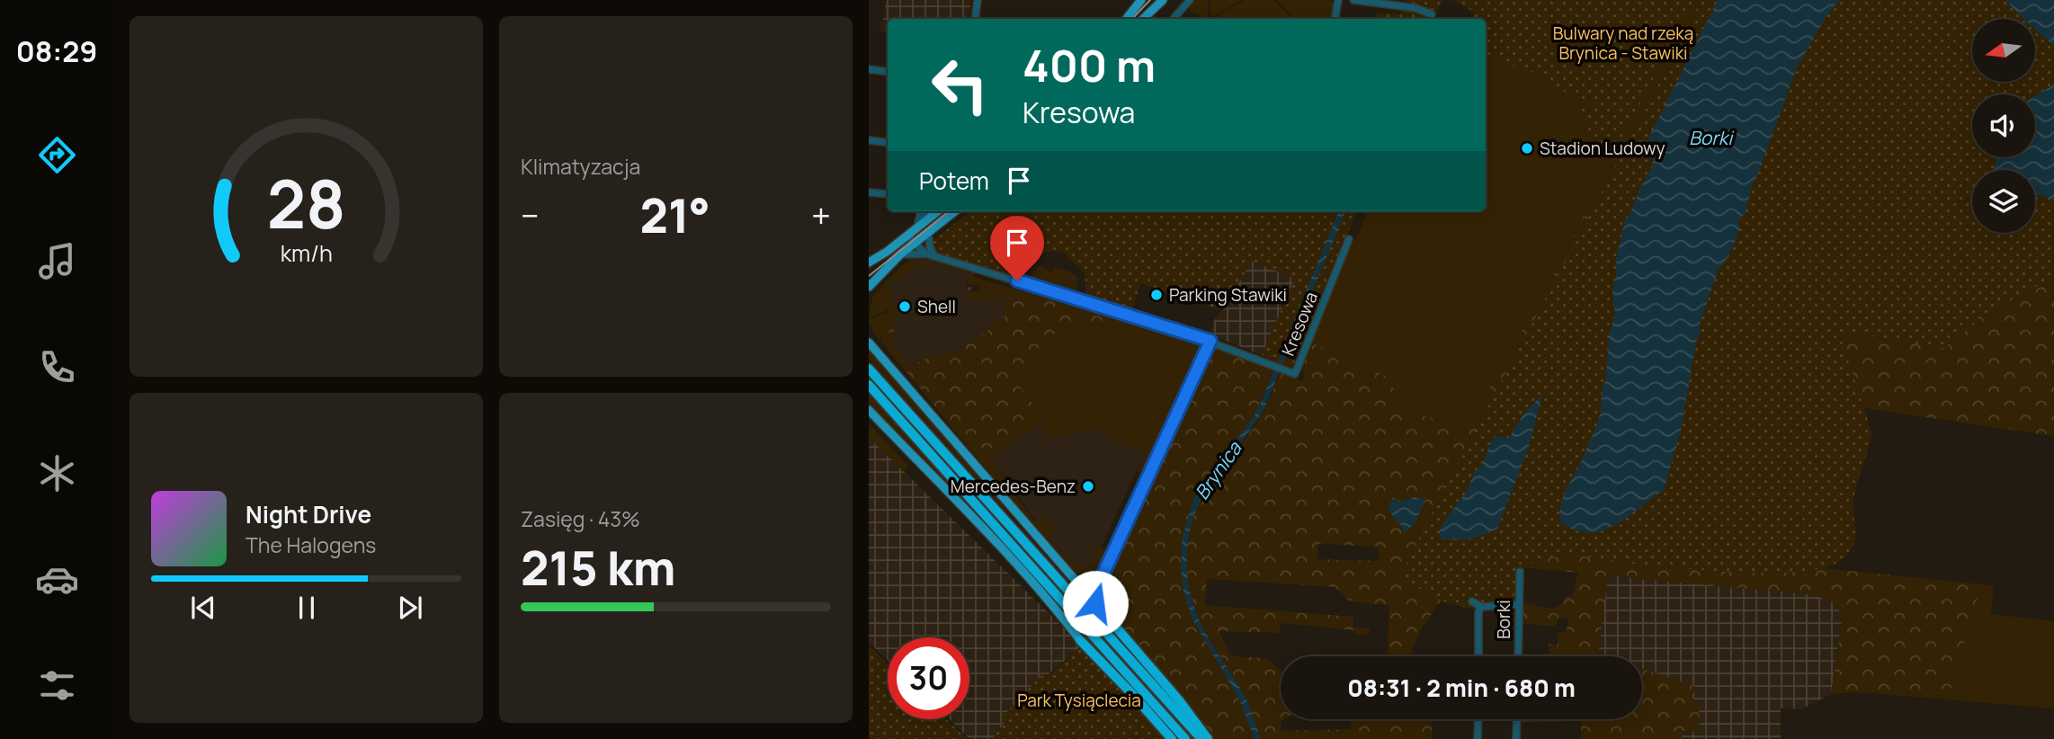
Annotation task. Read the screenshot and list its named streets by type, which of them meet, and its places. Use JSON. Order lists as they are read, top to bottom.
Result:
{
  "streets": {
    "street": ["Kresowa", "Borki"]
  },
  "water": ["Borki", "Brynica"],
  "parks": ["Bulwary nad rzeką Brynica - Stawiki", "Park Tysiąclecia"],
  "places": [
    "Stadion Ludowy",
    "Parking Stawiki",
    "Shell",
    "Mercedes-Benz"
  ],
  "north": "left",
  "page": {
    "tabs": "08:29",
    "tile": [
      "Klimatyzacja",
      ["Zasięg · 43%", "215 km"]
    ],
    "turn": ["400 m", "Kresowa"],
    "then": "Potem",
    "heat": ["−", "21°", "+"],
    "song": ["Night Drive", "The Halogens"],
    "limit": "30",
    "trip": "08:31 · 2 min · 680 m",
    "gauge": ["28", "km/h"]
  }
}
